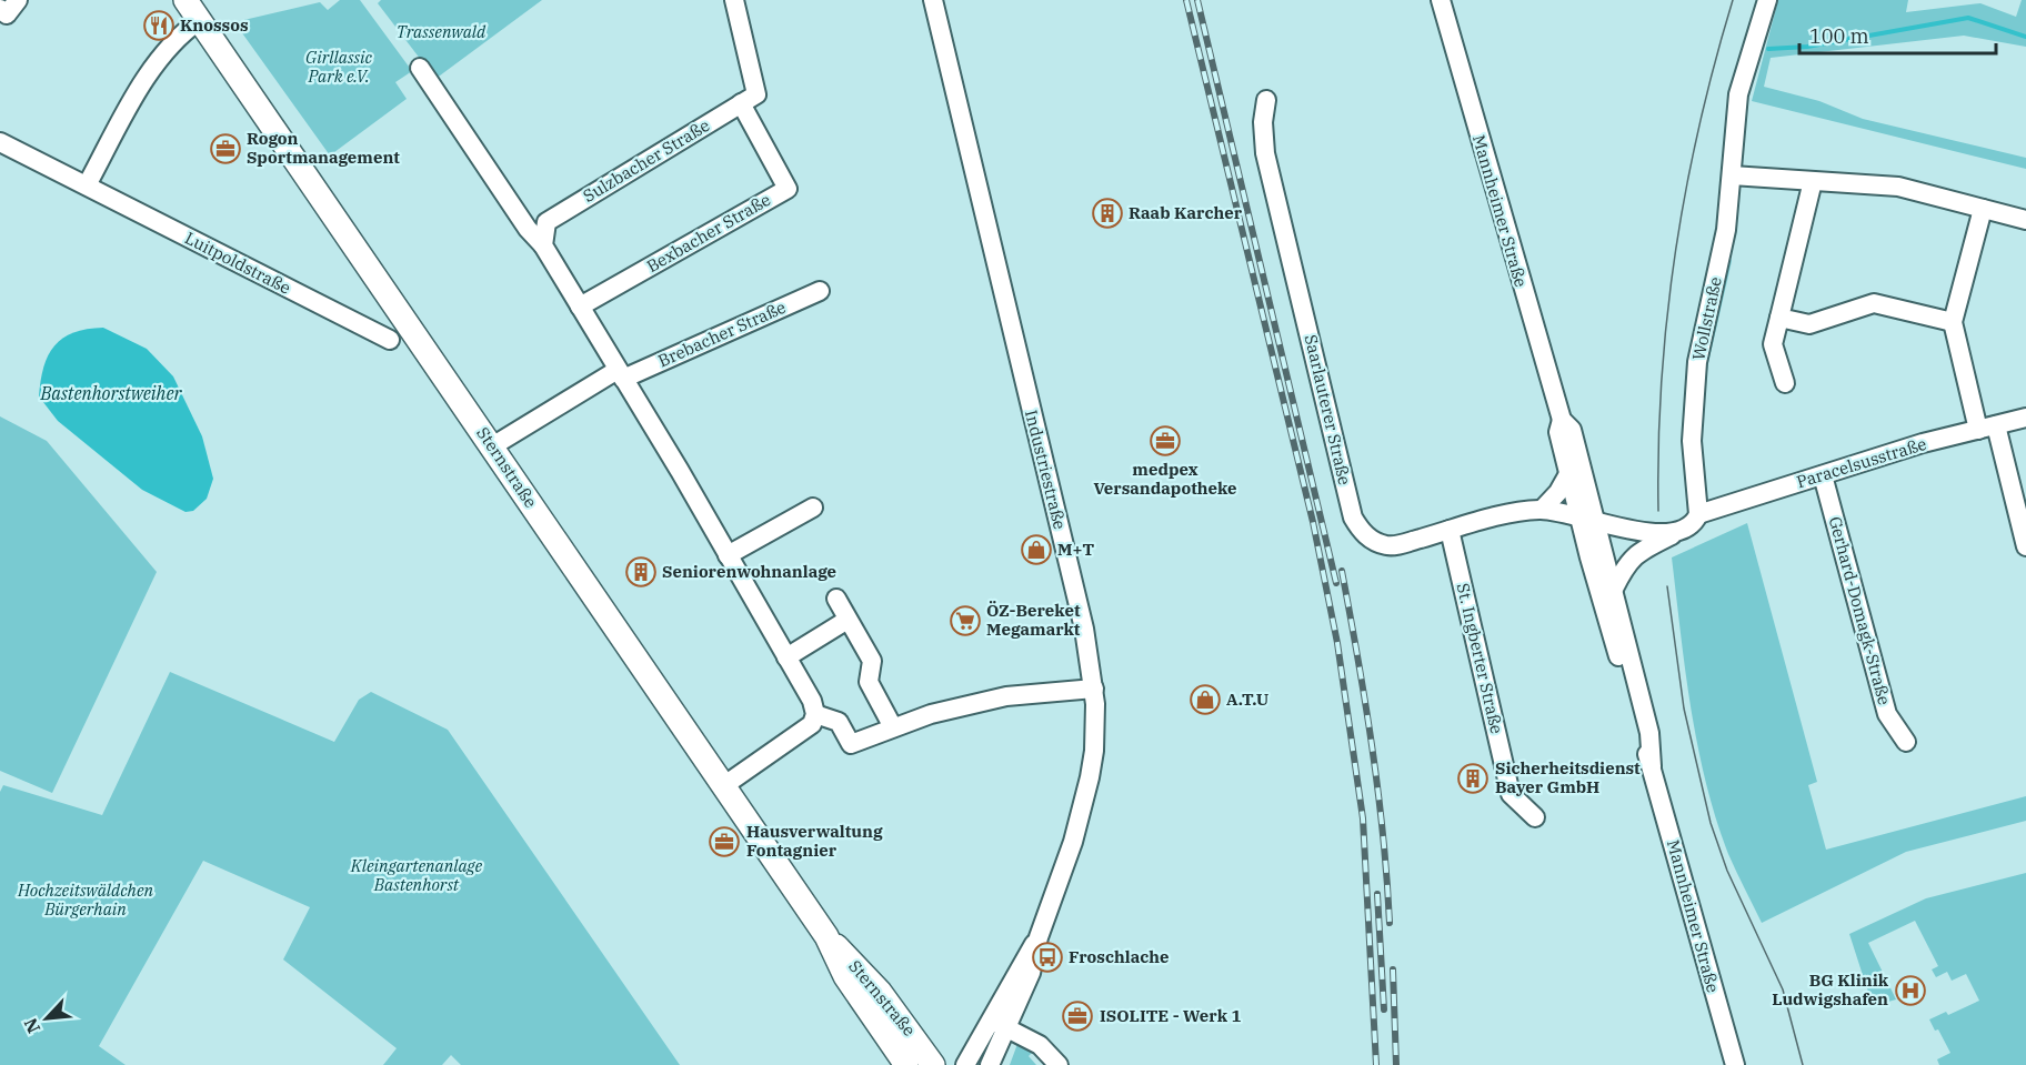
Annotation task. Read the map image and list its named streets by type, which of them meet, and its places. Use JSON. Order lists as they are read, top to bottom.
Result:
{
  "streets": {
    "main road": ["Sternstraße"],
    "street": [
      "Sulzbacher Straße",
      "Mannheimer Straße",
      "Bexbacher Straße",
      "Luitpoldstraße",
      "Wollstraße",
      "Brebacher Straße",
      "Saarlauterer Straße",
      "Paracelsusstraße",
      "Industriestraße",
      "Gerhard-Domagk-Straße",
      "St. Ingberter Straße"
    ]
  },
  "crossings": [
    ["Sulzbacher Straße", "Bexbacher Straße"],
    ["Mannheimer Straße", "Saarlauterer Straße"],
    ["Wollstraße", "Paracelsusstraße"],
    ["Brebacher Straße", "Sternstraße"],
    ["Saarlauterer Straße", "St. Ingberter Straße"],
    ["Paracelsusstraße", "Gerhard-Domagk-Straße"]
  ],
  "water": ["Bastenhorstweiher"],
  "parks": [
    "Trassenwald",
    "Girllassic Park e.V.",
    "Kleingartenanlage Bastenhorst",
    "Hochzeitswäldchen Bürgerhain"
  ],
  "places": {
    "restaurant": ["Knossos"],
    "office": [
      "Rogon Sportmanagement",
      "medpex Versandapotheke",
      "Hausverwaltung Fontagnier",
      "ISOLITE - Werk 1"
    ],
    "building": ["Raab Karcher", "Seniorenwohnanlage", "Sicherheitsdienst Bayer GmbH"],
    "shop": ["M+T", "A.T.U"],
    "supermarket": ["ÖZ-Bereket Megamarkt"],
    "bus stop": ["Froschlache"],
    "hospital": ["BG Klinik Ludwigshafen"]
  },
  "scale_bar": "100 m",
  "north": "bottom left"
}
